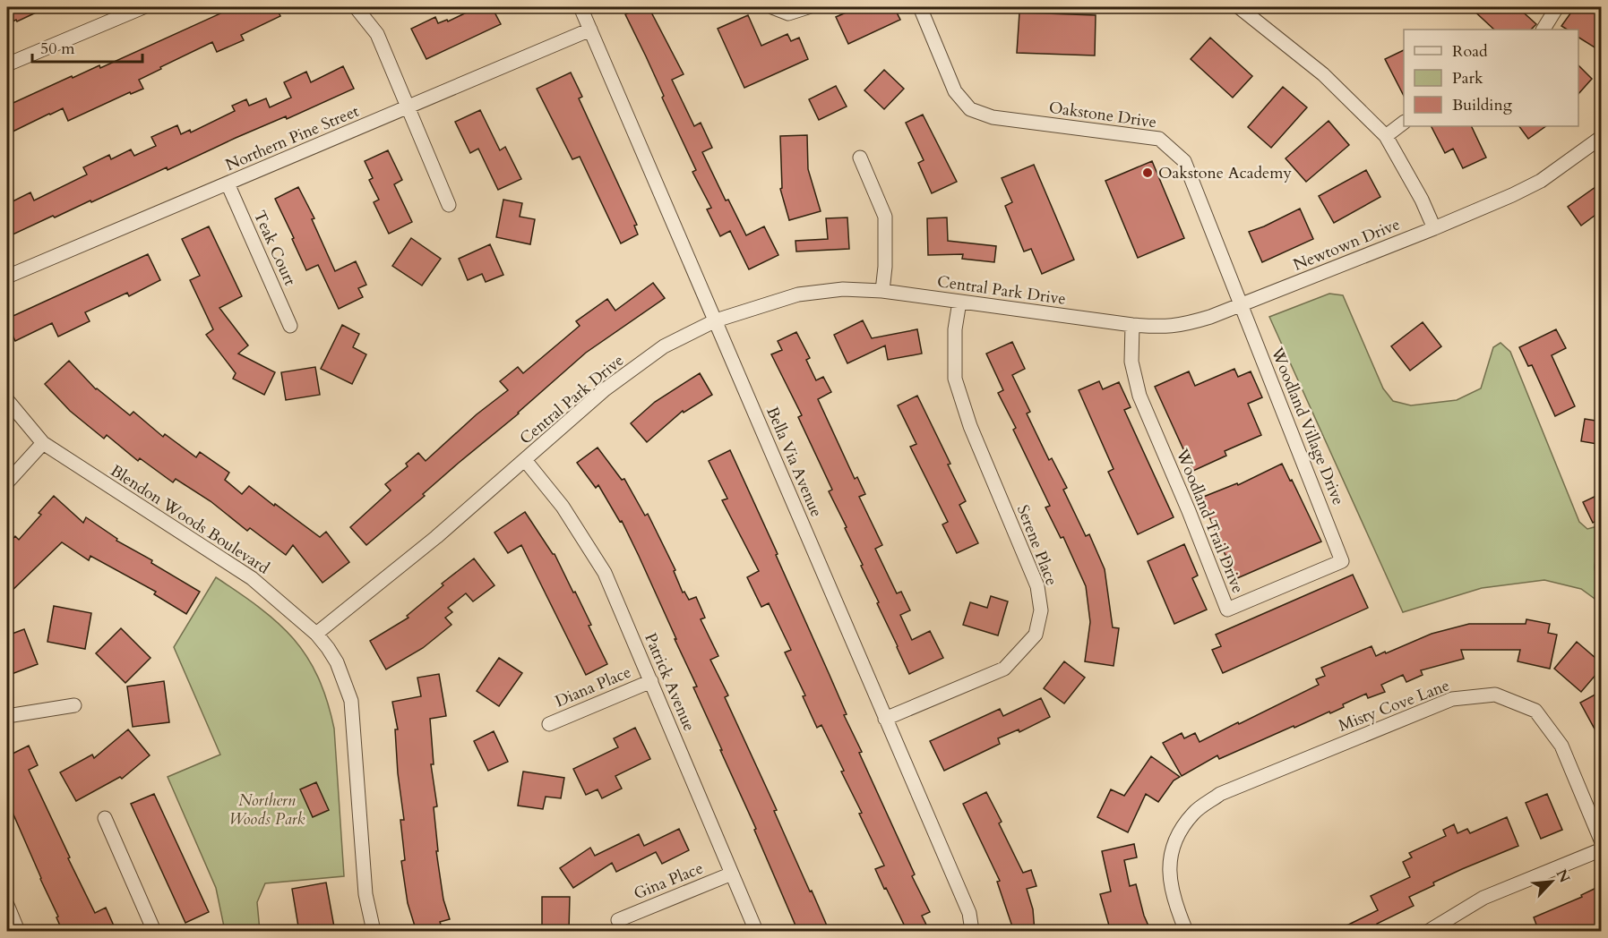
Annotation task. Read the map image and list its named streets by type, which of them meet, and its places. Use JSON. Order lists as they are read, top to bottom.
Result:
{
  "streets": {
    "street": [
      "Oakstone Drive",
      "Northern Pine Street",
      "Newtown Drive",
      "Teak Court",
      "Central Park Drive",
      "Woodland Village Drive",
      "Bella Via Avenue",
      "Blendon Woods Boulevard",
      "Woodland Trail Drive",
      "Serene Place",
      "Patrick Avenue",
      "Diana Place",
      "Misty Cove Lane",
      "Gina Place"
    ]
  },
  "crossings": [
    ["Oakstone Drive", "Newtown Drive"],
    ["Oakstone Drive", "Woodland Village Drive"],
    ["Northern Pine Street", "Teak Court"],
    ["Northern Pine Street", "Bella Via Avenue"],
    ["Newtown Drive", "Central Park Drive"],
    ["Newtown Drive", "Woodland Village Drive"],
    ["Newtown Drive", "Woodland Trail Drive"],
    ["Central Park Drive", "Bella Via Avenue"],
    ["Central Park Drive", "Blendon Woods Boulevard"],
    ["Central Park Drive", "Serene Place"],
    ["Central Park Drive", "Patrick Avenue"],
    ["Woodland Village Drive", "Woodland Trail Drive"],
    ["Bella Via Avenue", "Serene Place"],
    ["Patrick Avenue", "Diana Place"],
    ["Patrick Avenue", "Gina Place"]
  ],
  "parks": ["Northern Woods Park"],
  "places": ["Oakstone Academy"],
  "legend": ["Road", "Park", "Building"],
  "scale_bar": "50 m",
  "north": "top right"
}
